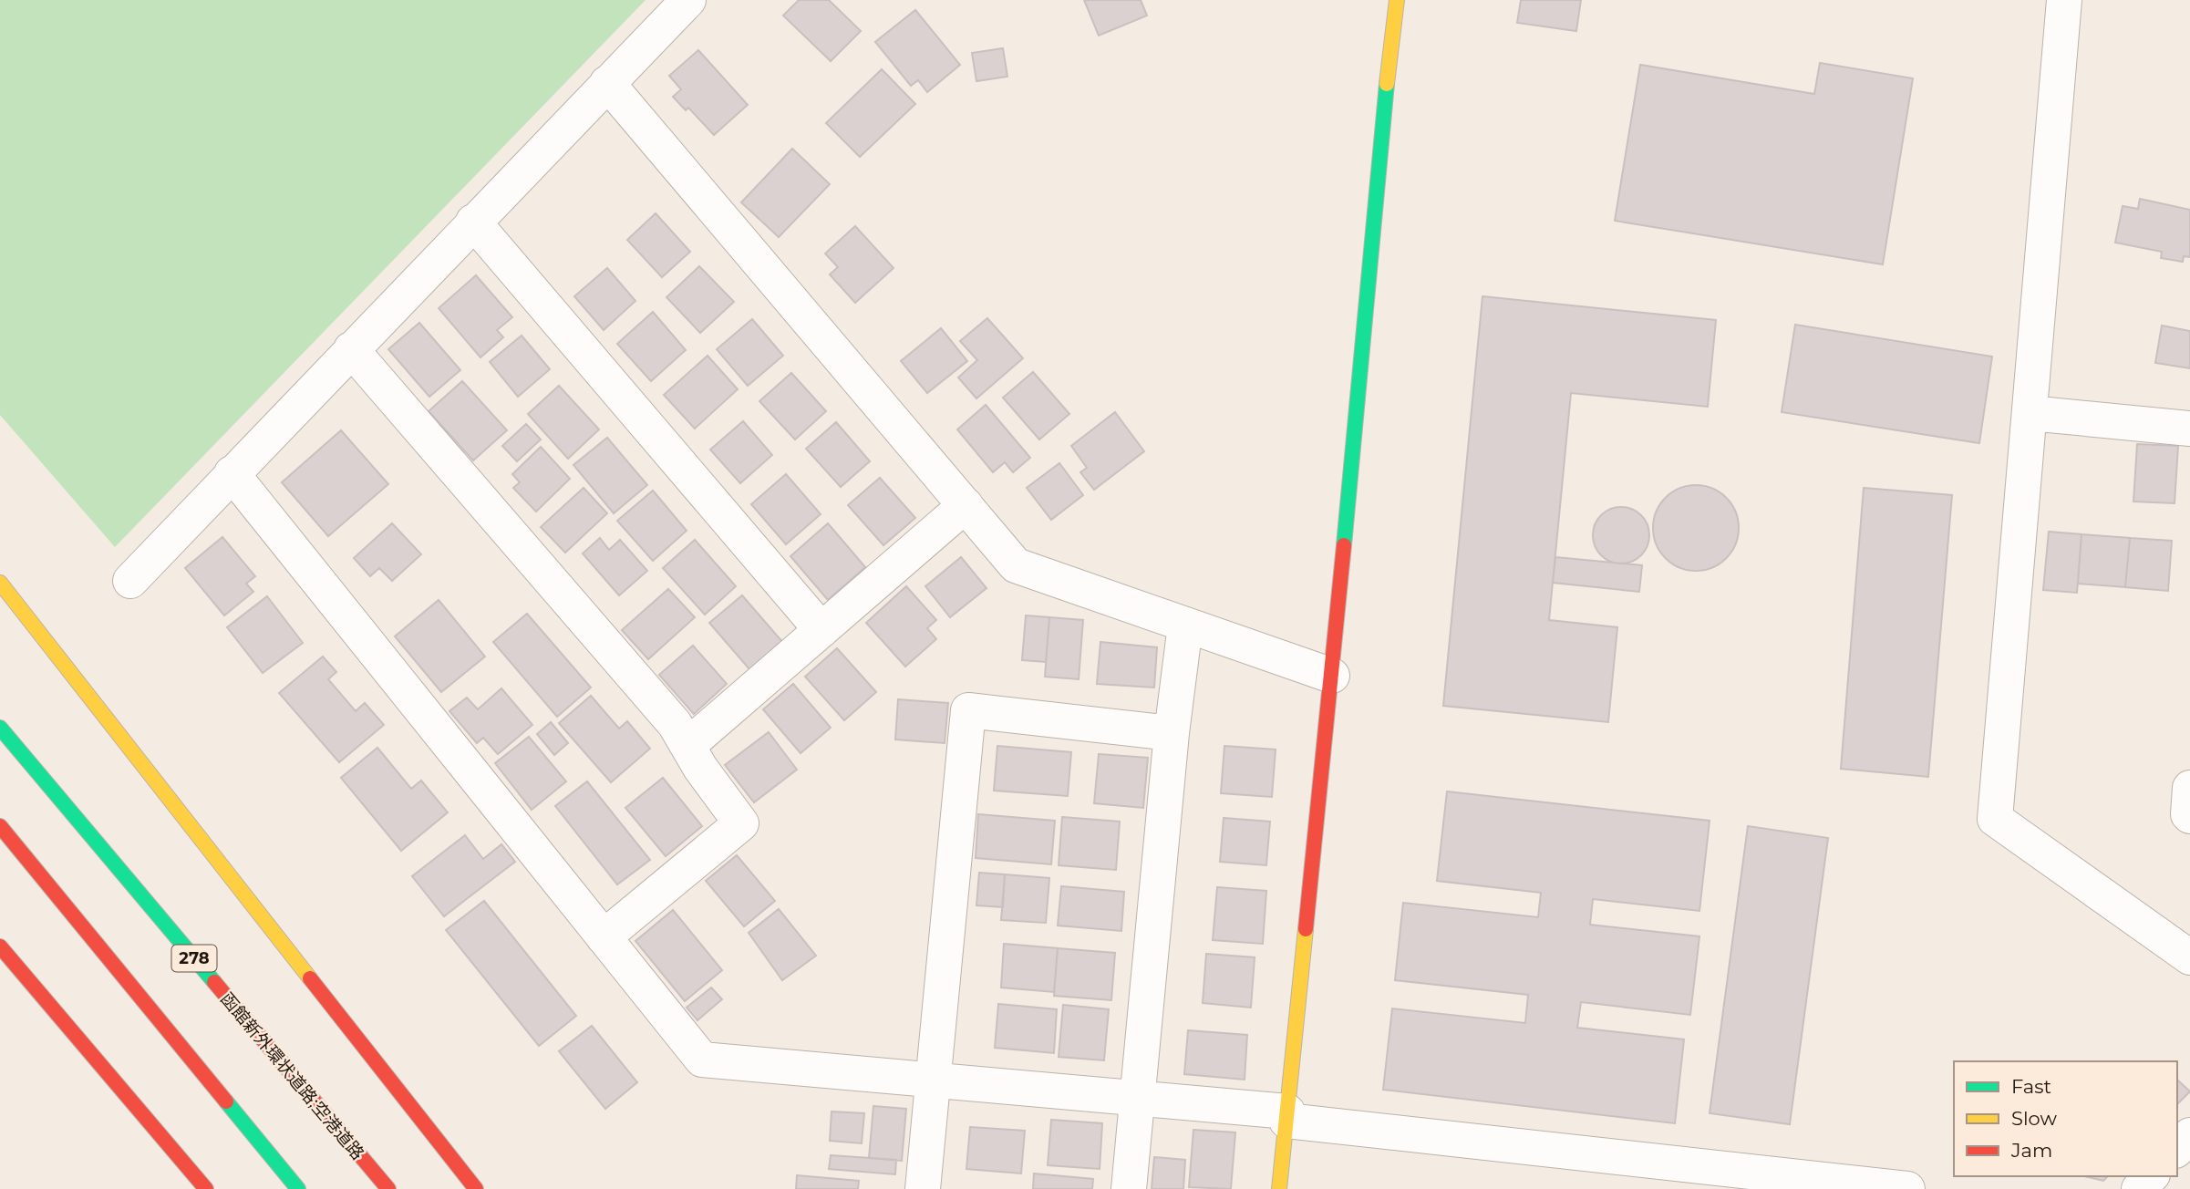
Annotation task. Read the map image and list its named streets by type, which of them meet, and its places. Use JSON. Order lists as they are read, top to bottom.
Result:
{
  "streets": {
    "main road": ["278", "函館新外環状道路;空港道路"]
  },
  "legend": ["Fast", "Slow", "Jam"]
}
